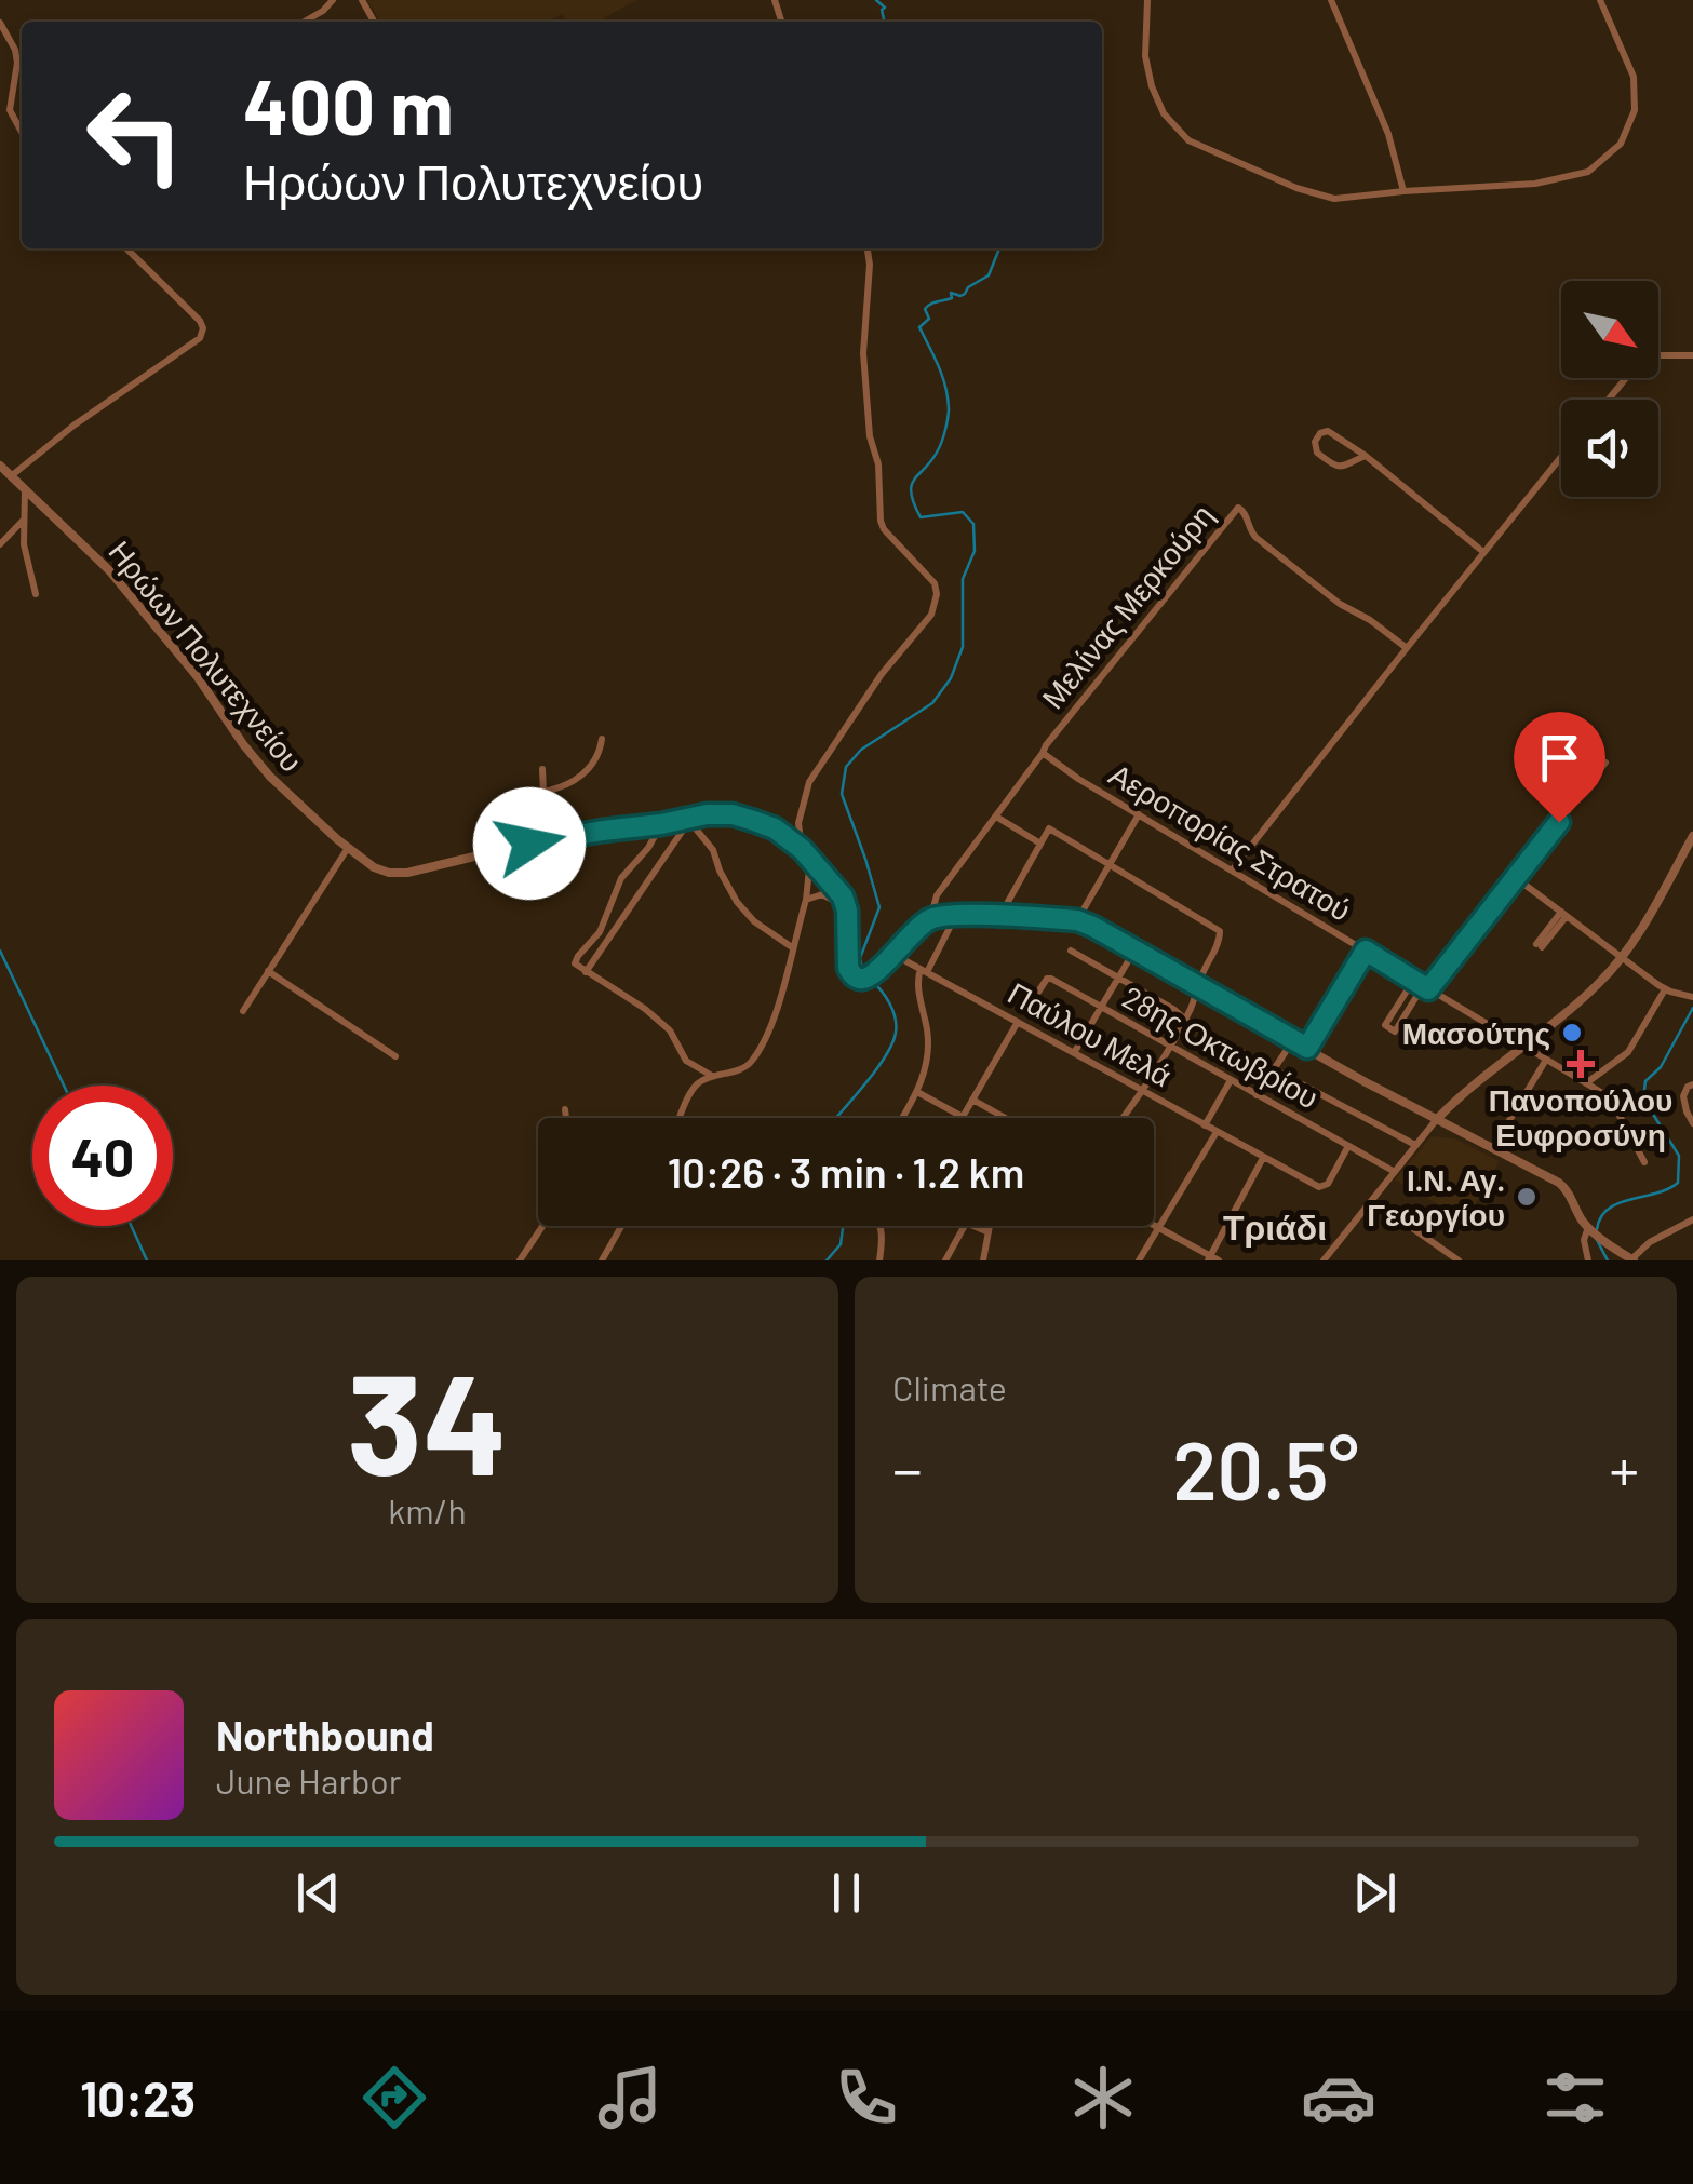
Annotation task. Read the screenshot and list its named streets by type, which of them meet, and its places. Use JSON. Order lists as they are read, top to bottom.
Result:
{
  "streets": {
    "street": [
      "Μελίνας Μερκούρη",
      "Ηρώων Πολυτεχνείου",
      "Αεροπορίας Στρατού",
      "Παύλου Μελά",
      "28ης Οκτωβρίου"
    ]
  },
  "crossings": [
    ["Μελίνας Μερκούρη", "Ηρώων Πολυτεχνείου"],
    ["Μελίνας Μερκούρη", "Αεροπορίας Στρατού"],
    ["Ηρώων Πολυτεχνείου", "Παύλου Μελά"],
    ["Παύλου Μελά", "28ης Οκτωβρίου"]
  ],
  "districts": ["Τριάδι"],
  "places": {
    "other": ["Μασούτης", "Ι.Ν. Αγ. Γεωργίου"],
    "health": ["Πανοπούλου Ευφροσύνη"]
  },
  "north": "bottom right",
  "page": {
    "turn": ["400 m", "Ηρώων Πολυτεχνείου"],
    "limit": "40",
    "trip": "10:26 · 3 min · 1.2 km",
    "tile": [
      ["34", "km/h"],
      "Climate"
    ],
    "heat": ["−", "20.5°", "+"],
    "song": ["Northbound", "June Harbor"],
    "tabs": "10:23"
  }
}
